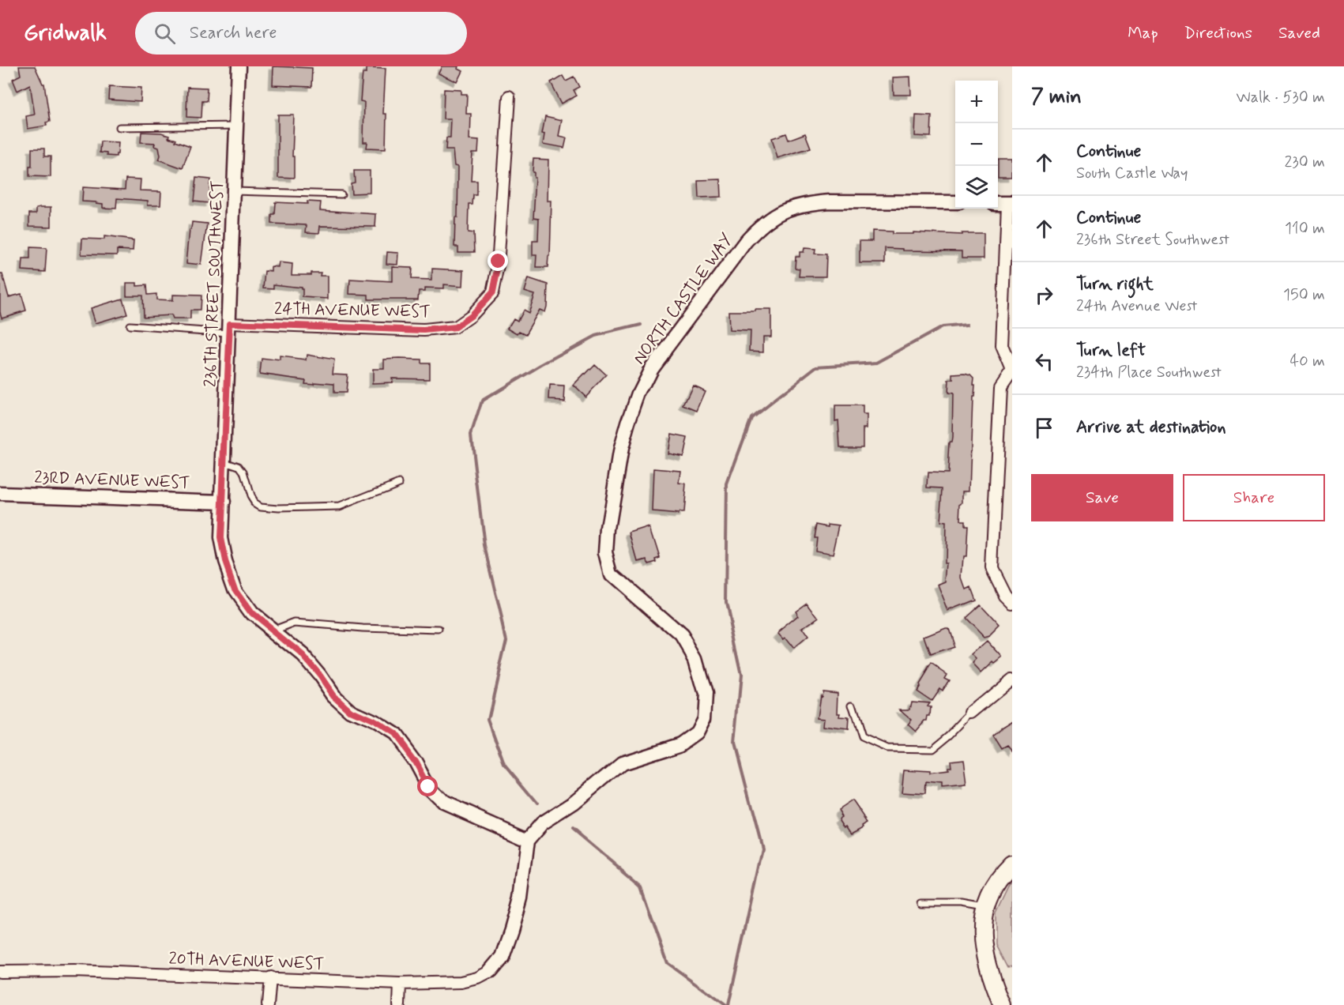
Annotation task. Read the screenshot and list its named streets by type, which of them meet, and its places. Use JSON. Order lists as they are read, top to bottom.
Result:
{
  "streets": {
    "street": [
      "236TH STREET SOUTHWEST",
      "NORTH CASTLE WAY",
      "24TH AVENUE WEST",
      "23RD AVENUE WEST",
      "20TH AVENUE WEST"
    ]
  },
  "crossings": [
    ["236TH STREET SOUTHWEST", "NORTH CASTLE WAY"],
    ["236TH STREET SOUTHWEST", "24TH AVENUE WEST"],
    ["236TH STREET SOUTHWEST", "23RD AVENUE WEST"]
  ],
  "page": {
    "header": "Gridwalk",
    "search": "Search here",
    "nav": ["Map", "Directions", "Saved"],
    "heading": ["7 min", "Walk · 530 m"],
    "map_buttons": ["+", "−"],
    "list": [
      ["Continue", "South Castle Way", "230 m"],
      ["Continue", "236th Street Southwest", "110 m"],
      ["Turn right", "24th Avenue West", "150 m"],
      ["Turn left", "234th Place Southwest", "40 m"],
      "Arrive at destination"
    ],
    "buttons": ["Save", "Share"]
  }
}
